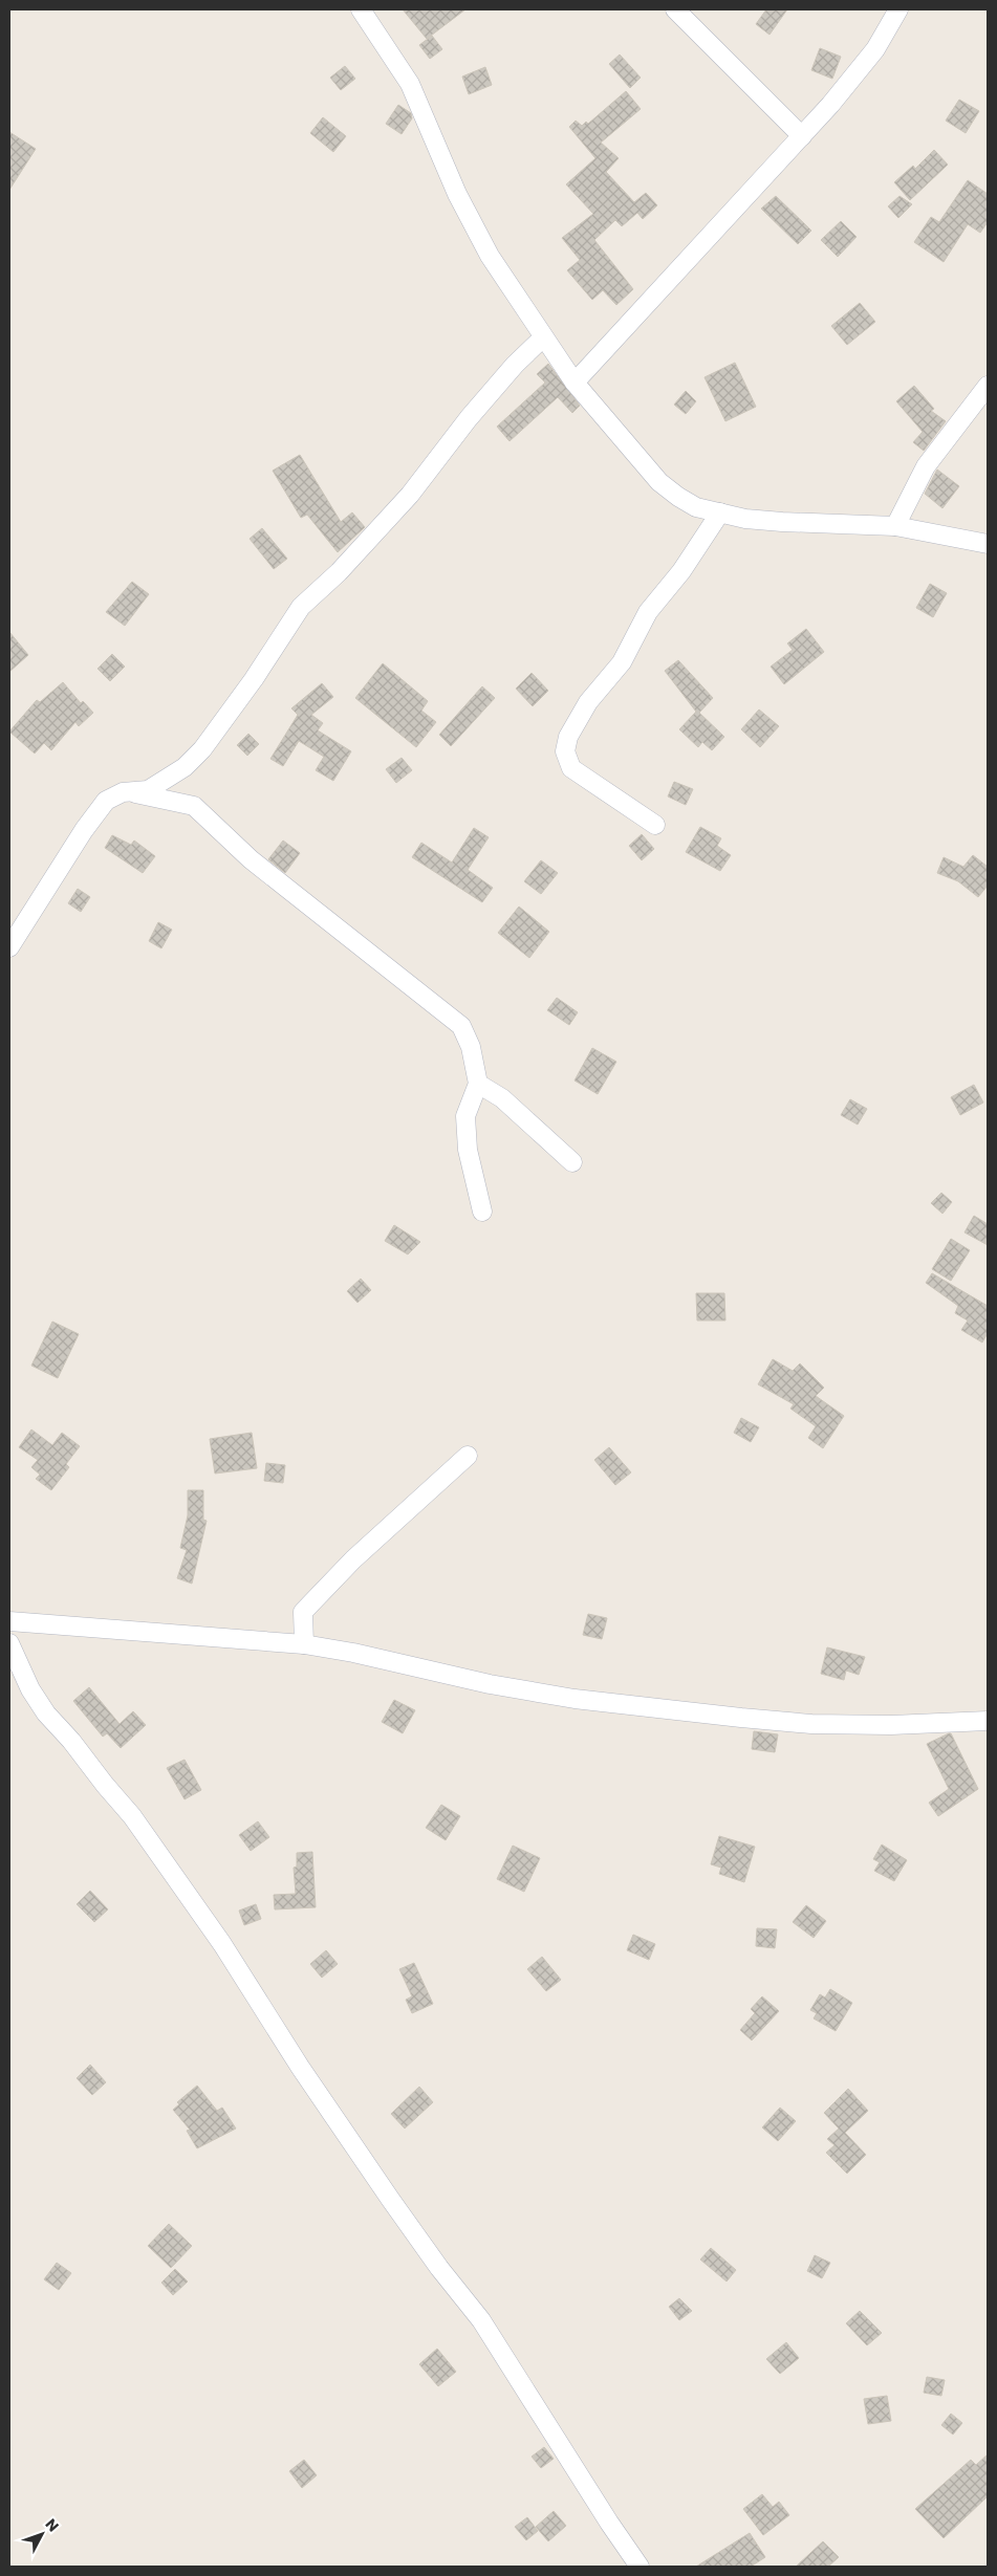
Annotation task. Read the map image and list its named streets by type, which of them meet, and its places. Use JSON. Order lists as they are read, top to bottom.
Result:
{
  "north": "top right"
}
